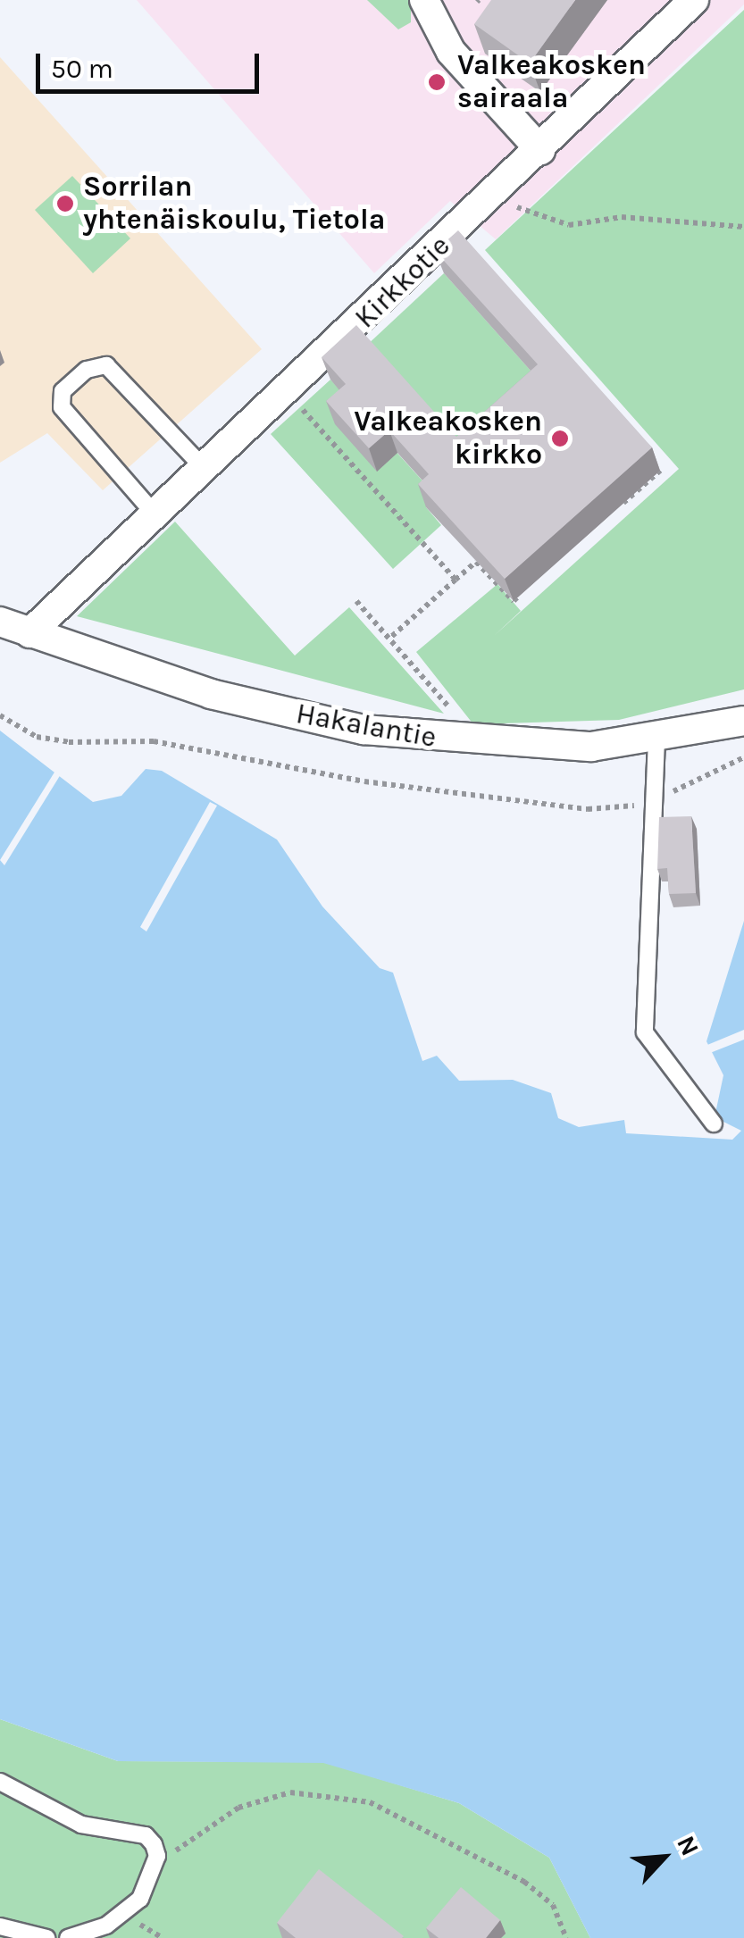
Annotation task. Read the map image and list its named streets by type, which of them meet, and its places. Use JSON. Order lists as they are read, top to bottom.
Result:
{
  "streets": {
    "street": ["Kirkkotie", "Hakalantie"]
  },
  "crossings": [
    ["Kirkkotie", "Hakalantie"]
  ],
  "places": ["Valkeakosken sairaala", "Sorrilan yhtenäiskoulu, Tietola", "Valkeakosken kirkko"],
  "scale_bar": "50 m",
  "north": "top right"
}
